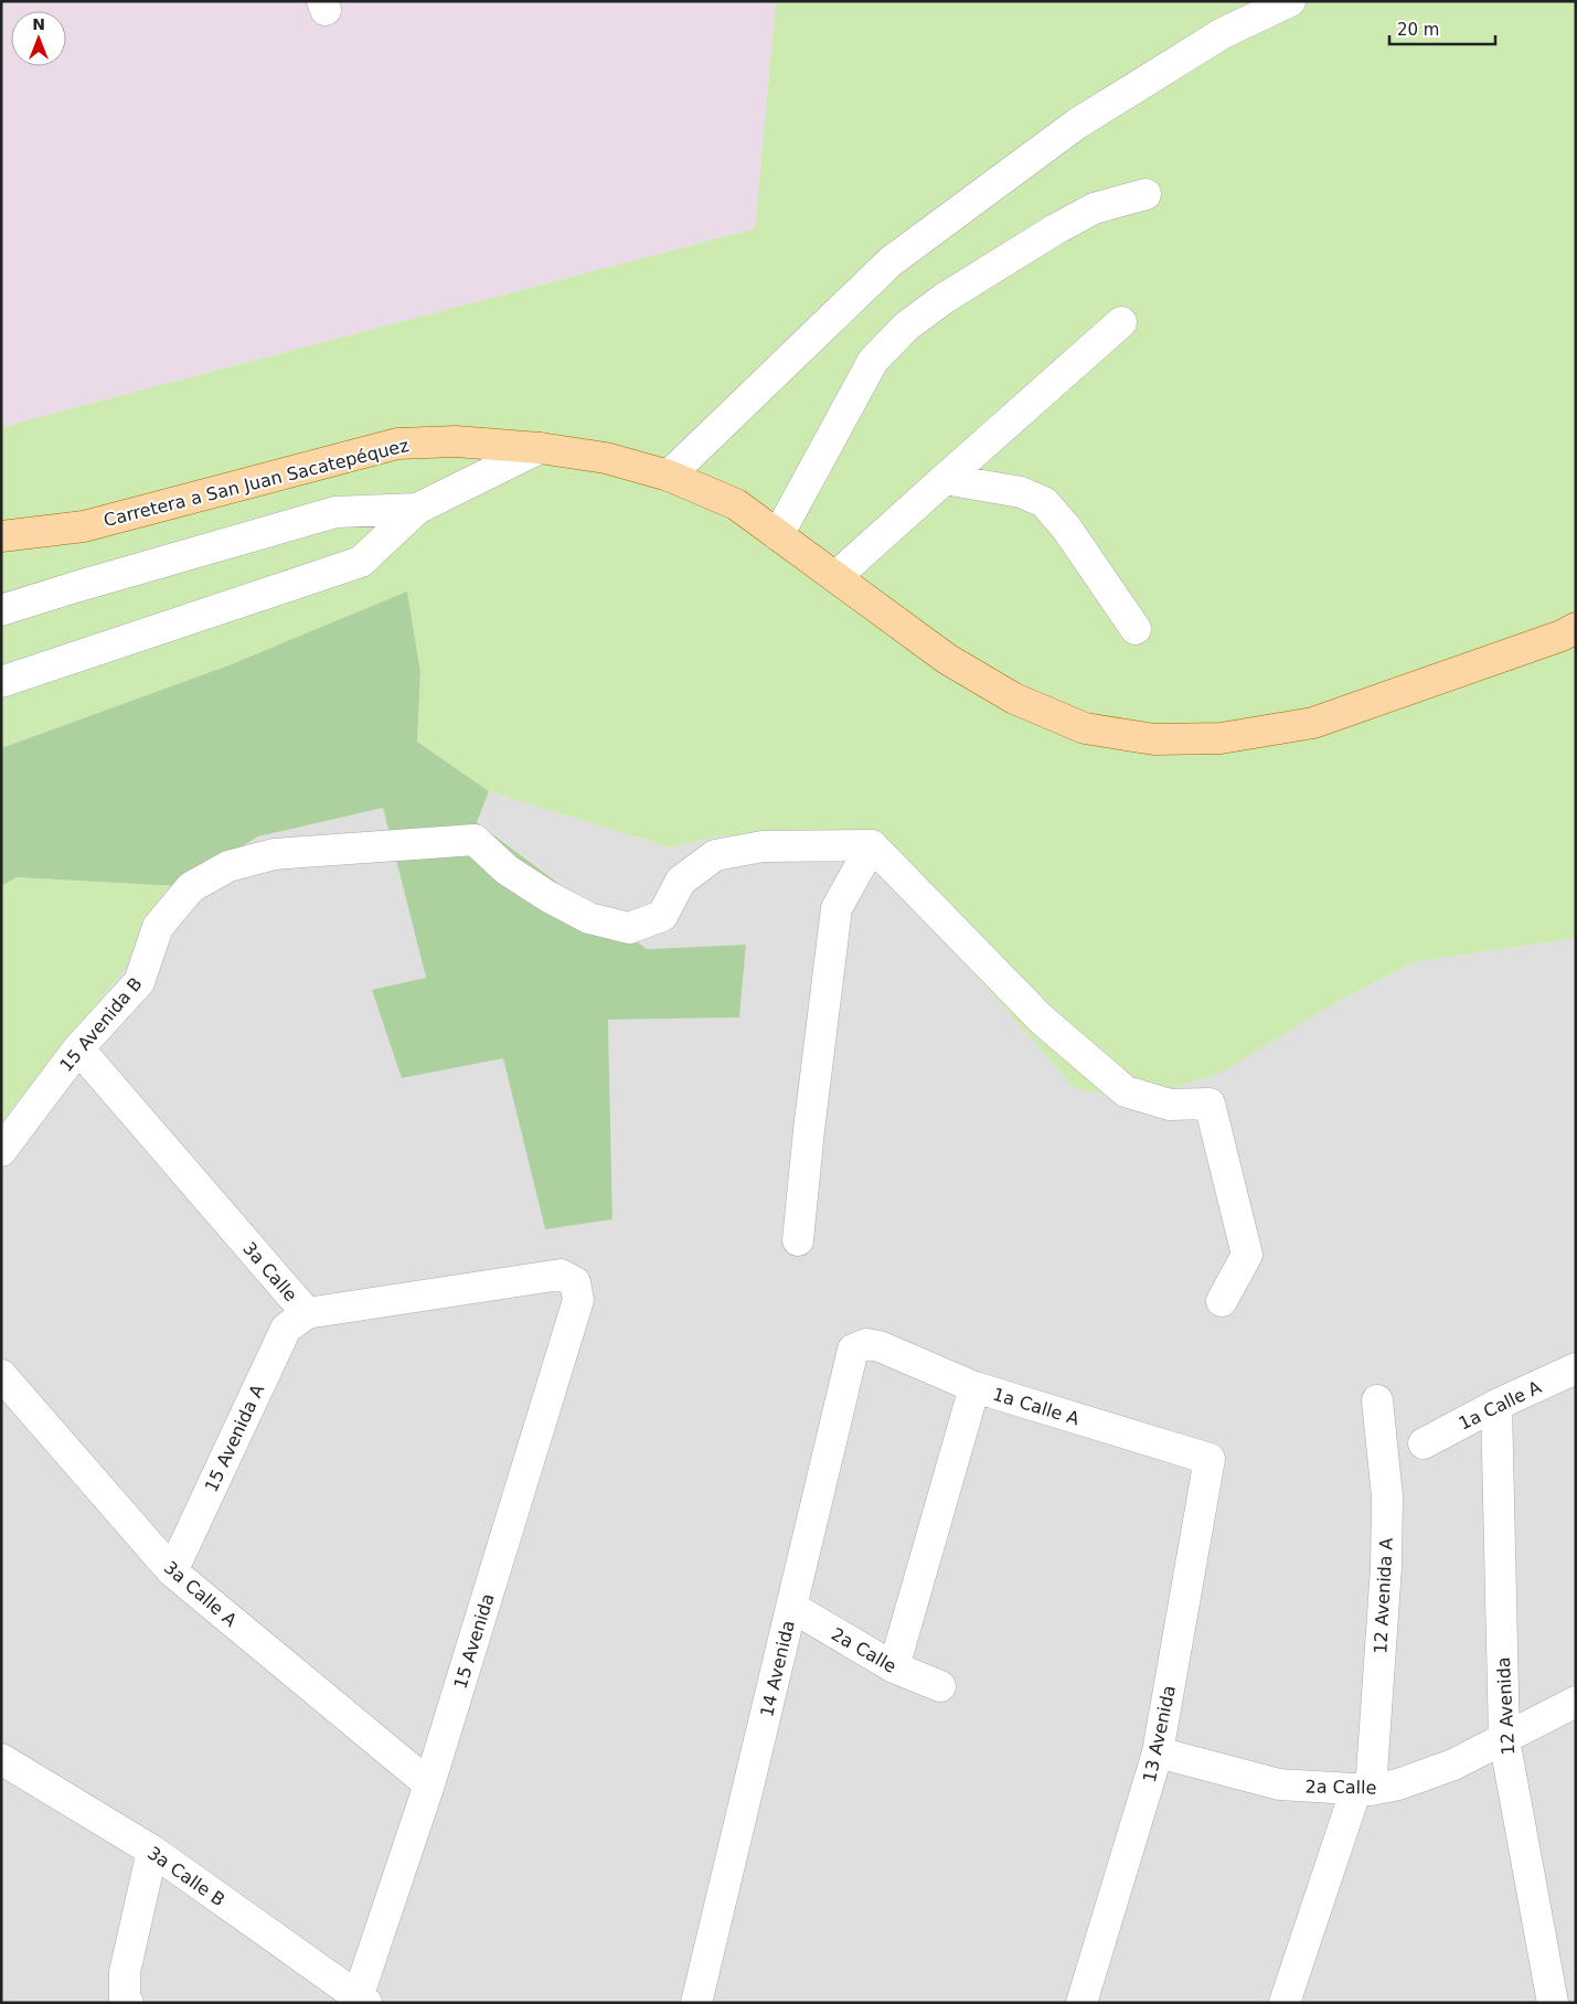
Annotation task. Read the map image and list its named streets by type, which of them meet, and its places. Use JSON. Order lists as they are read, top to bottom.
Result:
{
  "streets": {
    "main road": ["Carretera a San Juan Sacatepéquez"],
    "street": [
      "15 Avenida B",
      "3a Calle",
      "1a Calle A",
      "15 Avenida A",
      "3a Calle A",
      "12 Avenida A",
      "15 Avenida",
      "2a Calle",
      "14 Avenida",
      "12 Avenida",
      "13 Avenida",
      "3a Calle B"
    ]
  },
  "crossings": [
    ["15 Avenida B", "3a Calle"],
    ["3a Calle", "15 Avenida A"],
    ["3a Calle", "15 Avenida"],
    ["1a Calle A", "14 Avenida"],
    ["1a Calle A", "12 Avenida"],
    ["1a Calle A", "13 Avenida"],
    ["15 Avenida A", "3a Calle A"],
    ["3a Calle A", "15 Avenida"],
    ["12 Avenida A", "2a Calle"],
    ["15 Avenida", "3a Calle B"],
    ["2a Calle", "14 Avenida"],
    ["2a Calle", "12 Avenida"],
    ["2a Calle", "13 Avenida"]
  ],
  "scale_bar": "20 m",
  "north": "top"
}
